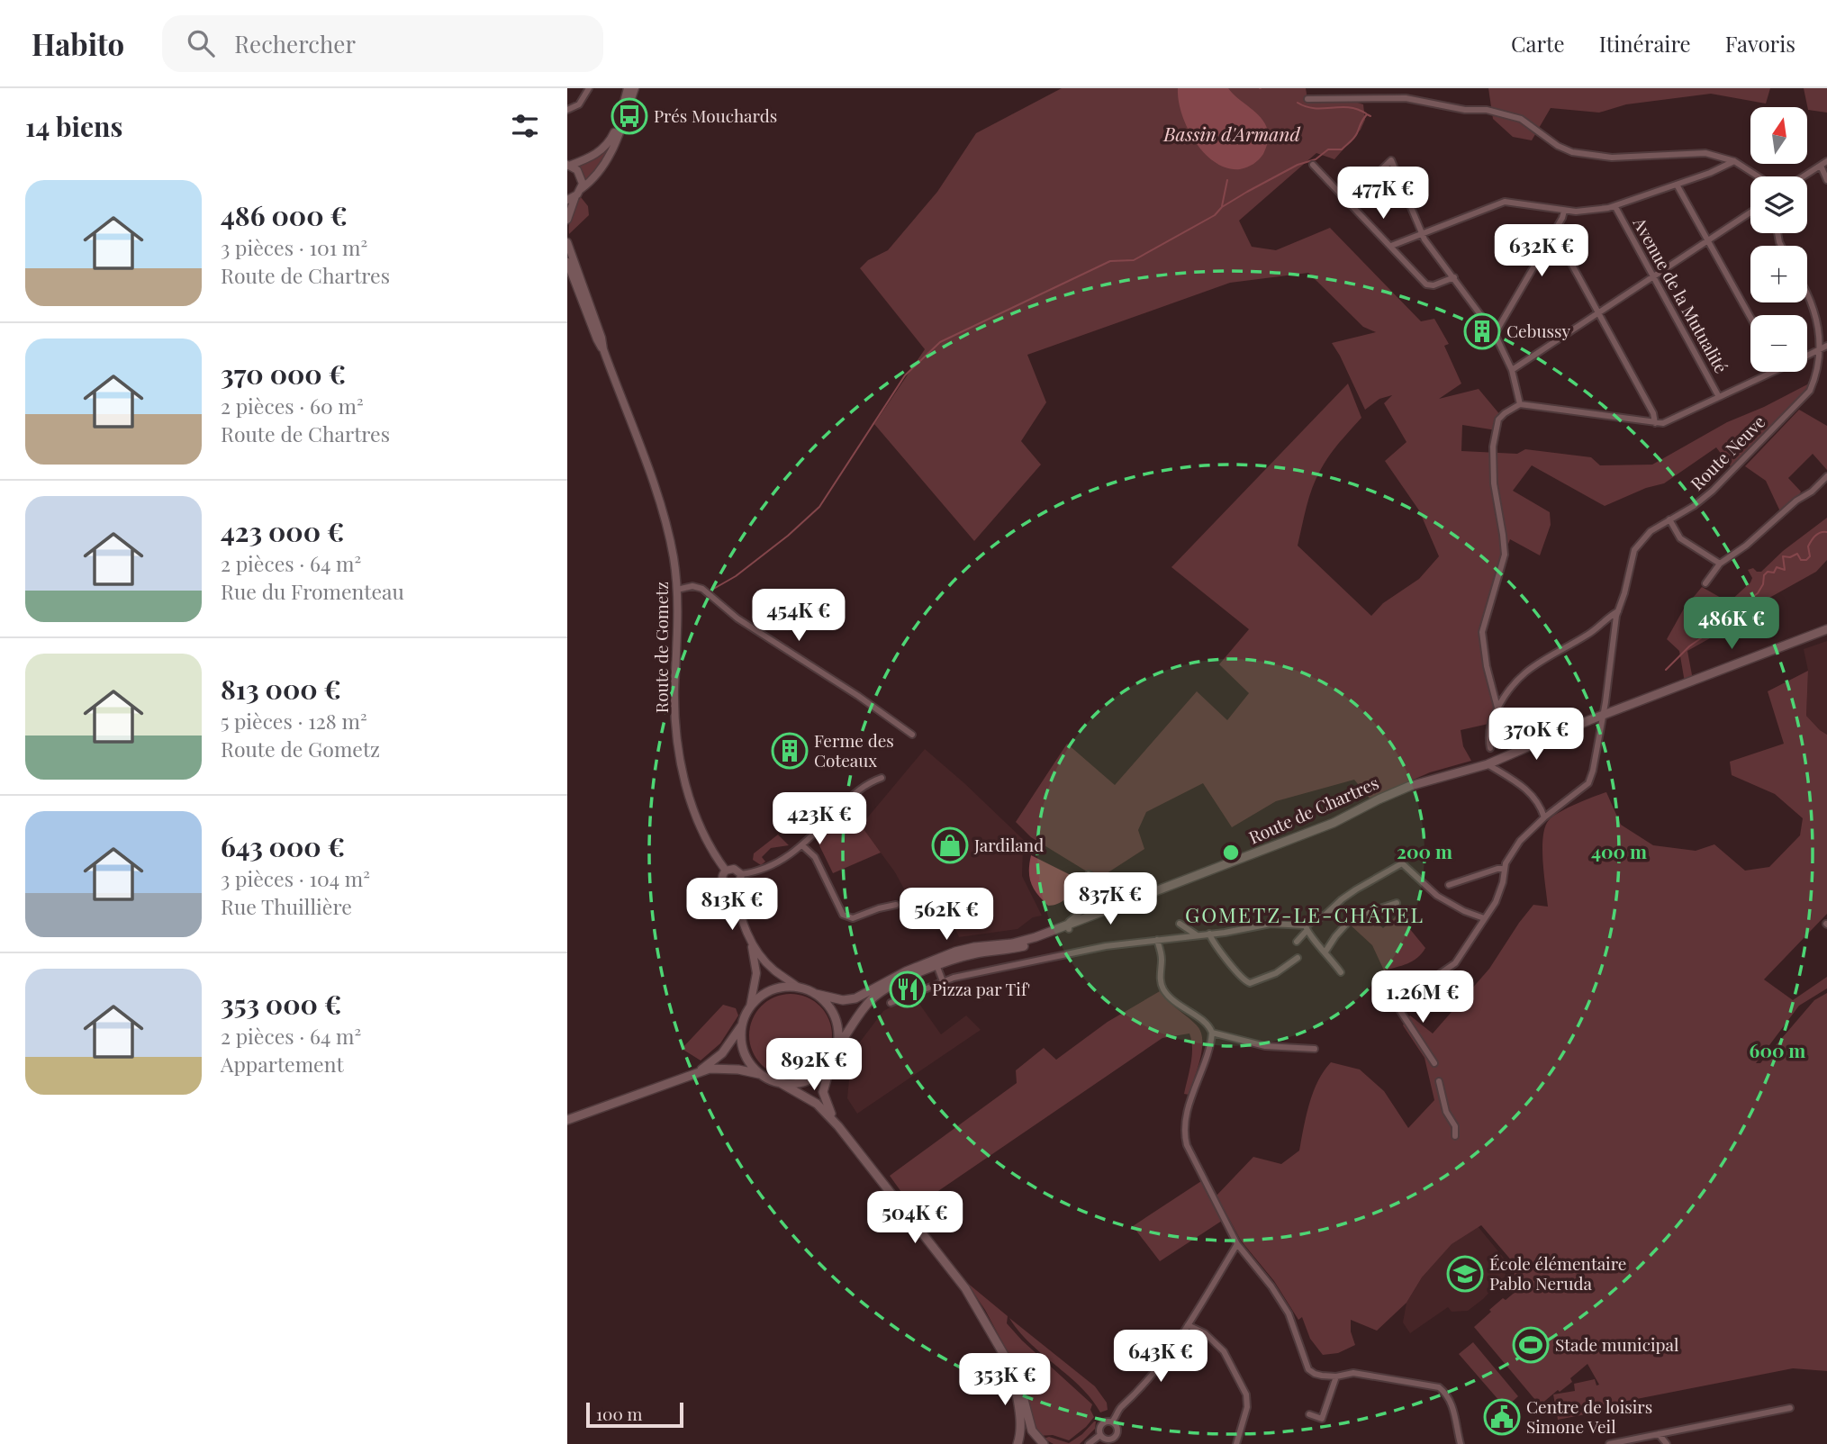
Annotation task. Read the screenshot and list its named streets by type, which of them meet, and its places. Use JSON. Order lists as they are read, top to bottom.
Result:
{
  "streets": {
    "main road": ["Route de Chartres"],
    "street": ["Avenue de la Mutualité", "Route Neuve", "Route de Gometz"]
  },
  "crossings": [
    ["Route Neuve", "Route de Chartres"]
  ],
  "districts": ["GOMETZ-LE-CHÂTEL"],
  "water": ["Bassin d'Armand"],
  "places": {
    "bus stop": ["Prés Mouchards"],
    "building": ["Cebussy", "Ferme des Coteaux"],
    "shop": ["Jardiland"],
    "restaurant": ["Pizza par Tif'"],
    "school or university": ["École élémentaire Pablo Neruda"],
    "sports": ["Stade municipal"],
    "public building": ["Centre de loisirs Simone Veil"]
  },
  "scale_bar": "100 m",
  "north": "top",
  "page": {
    "header": "Habito",
    "search": "Rechercher",
    "nav": ["Carte", "Itinéraire", "Favoris"],
    "heading": "14 biens",
    "map_buttons": ["+", "−"],
    "list": [
      {
        "name": "486 000 €",
        "note": "3 pièces · 101 m² · Route de Chartres"
      },
      {
        "name": "370 000 €",
        "note": "2 pièces · 60 m² · Route de Chartres"
      },
      {
        "name": "423 000 €",
        "note": "2 pièces · 64 m² · Rue du Fromenteau"
      },
      {
        "name": "813 000 €",
        "note": "5 pièces · 128 m² · Route de Gometz"
      },
      {
        "name": "643 000 €",
        "note": "3 pièces · 104 m² · Rue Thuillière"
      },
      {
        "name": "353 000 €",
        "note": "2 pièces · 64 m² · Appartement"
      }
    ],
    "price": [
      "477K €",
      "632K €",
      "454K €",
      "486K €",
      "370K €",
      "423K €",
      "837K €",
      "813K €",
      "562K €",
      "1.26M €",
      "892K €",
      "504K €",
      "643K €",
      "353K €"
    ],
    "scale": "100 m"
  },
  "rings": ["200 m", "400 m", "600 m"]
}
